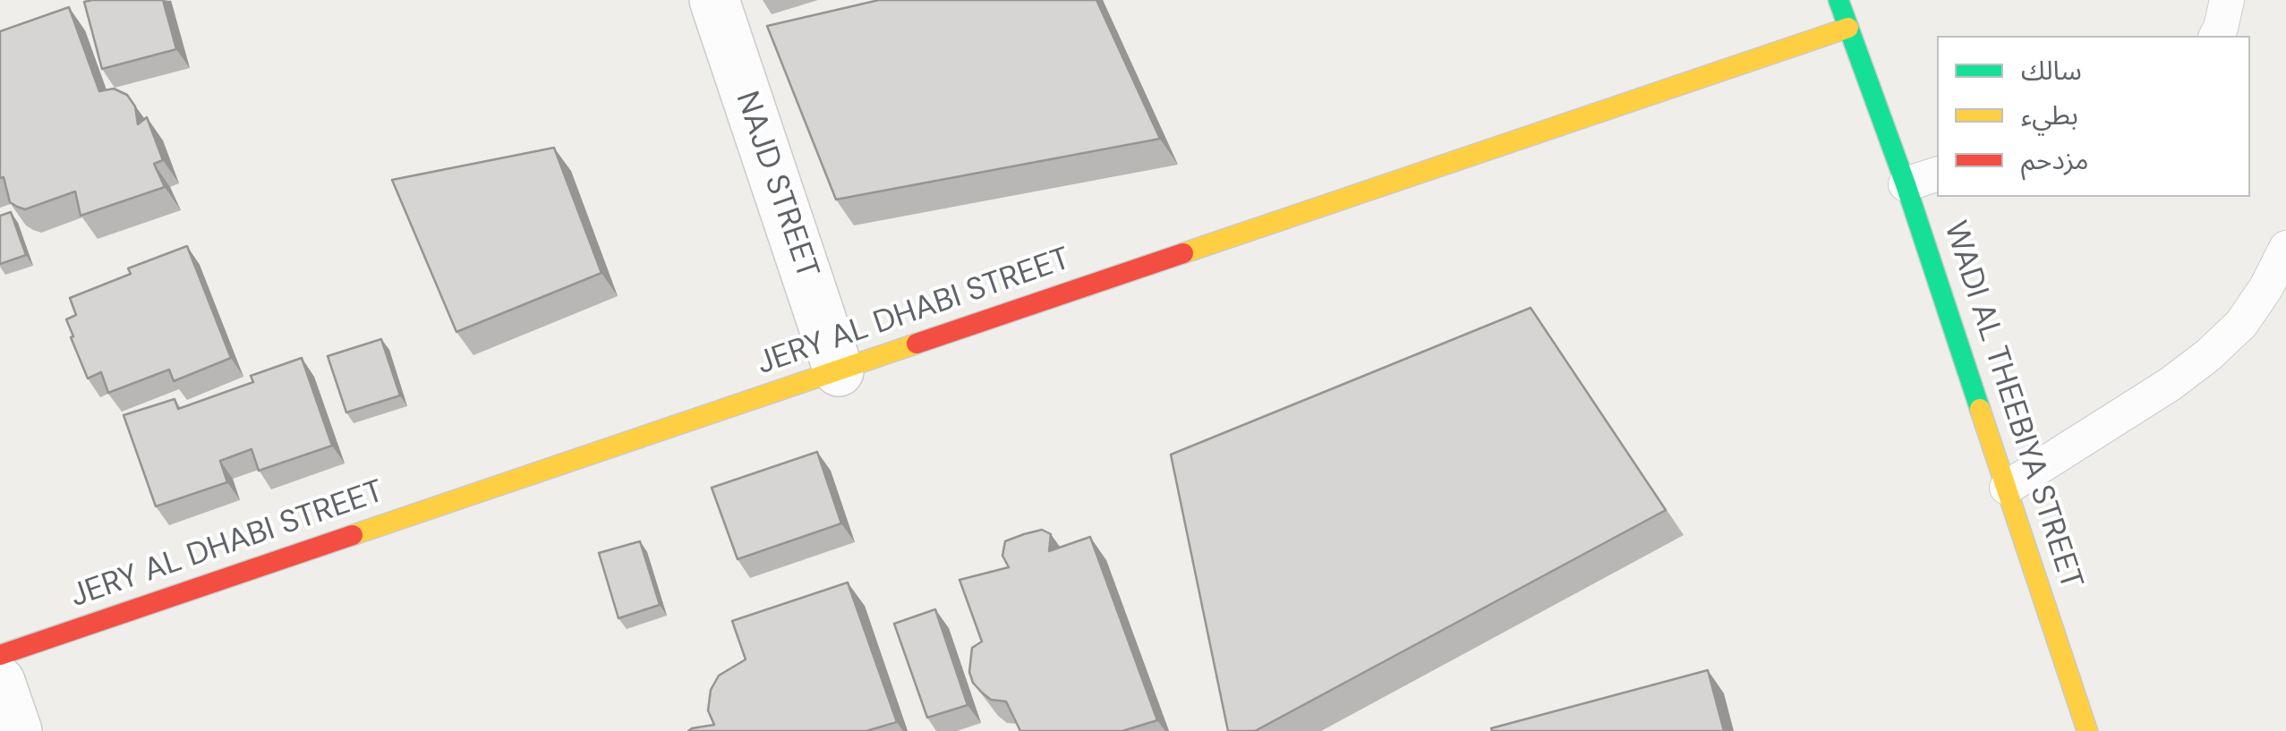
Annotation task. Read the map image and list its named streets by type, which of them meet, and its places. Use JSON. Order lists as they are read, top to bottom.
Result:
{
  "streets": {
    "street": ["NAJD STREET", "JERY AL DHABI STREET", "WADI AL THEEBIYA STREET"]
  },
  "crossings": [
    ["NAJD STREET", "JERY AL DHABI STREET"],
    ["JERY AL DHABI STREET", "WADI AL THEEBIYA STREET"]
  ],
  "legend": ["سالك", "بطيء", "مزدحم"]
}
